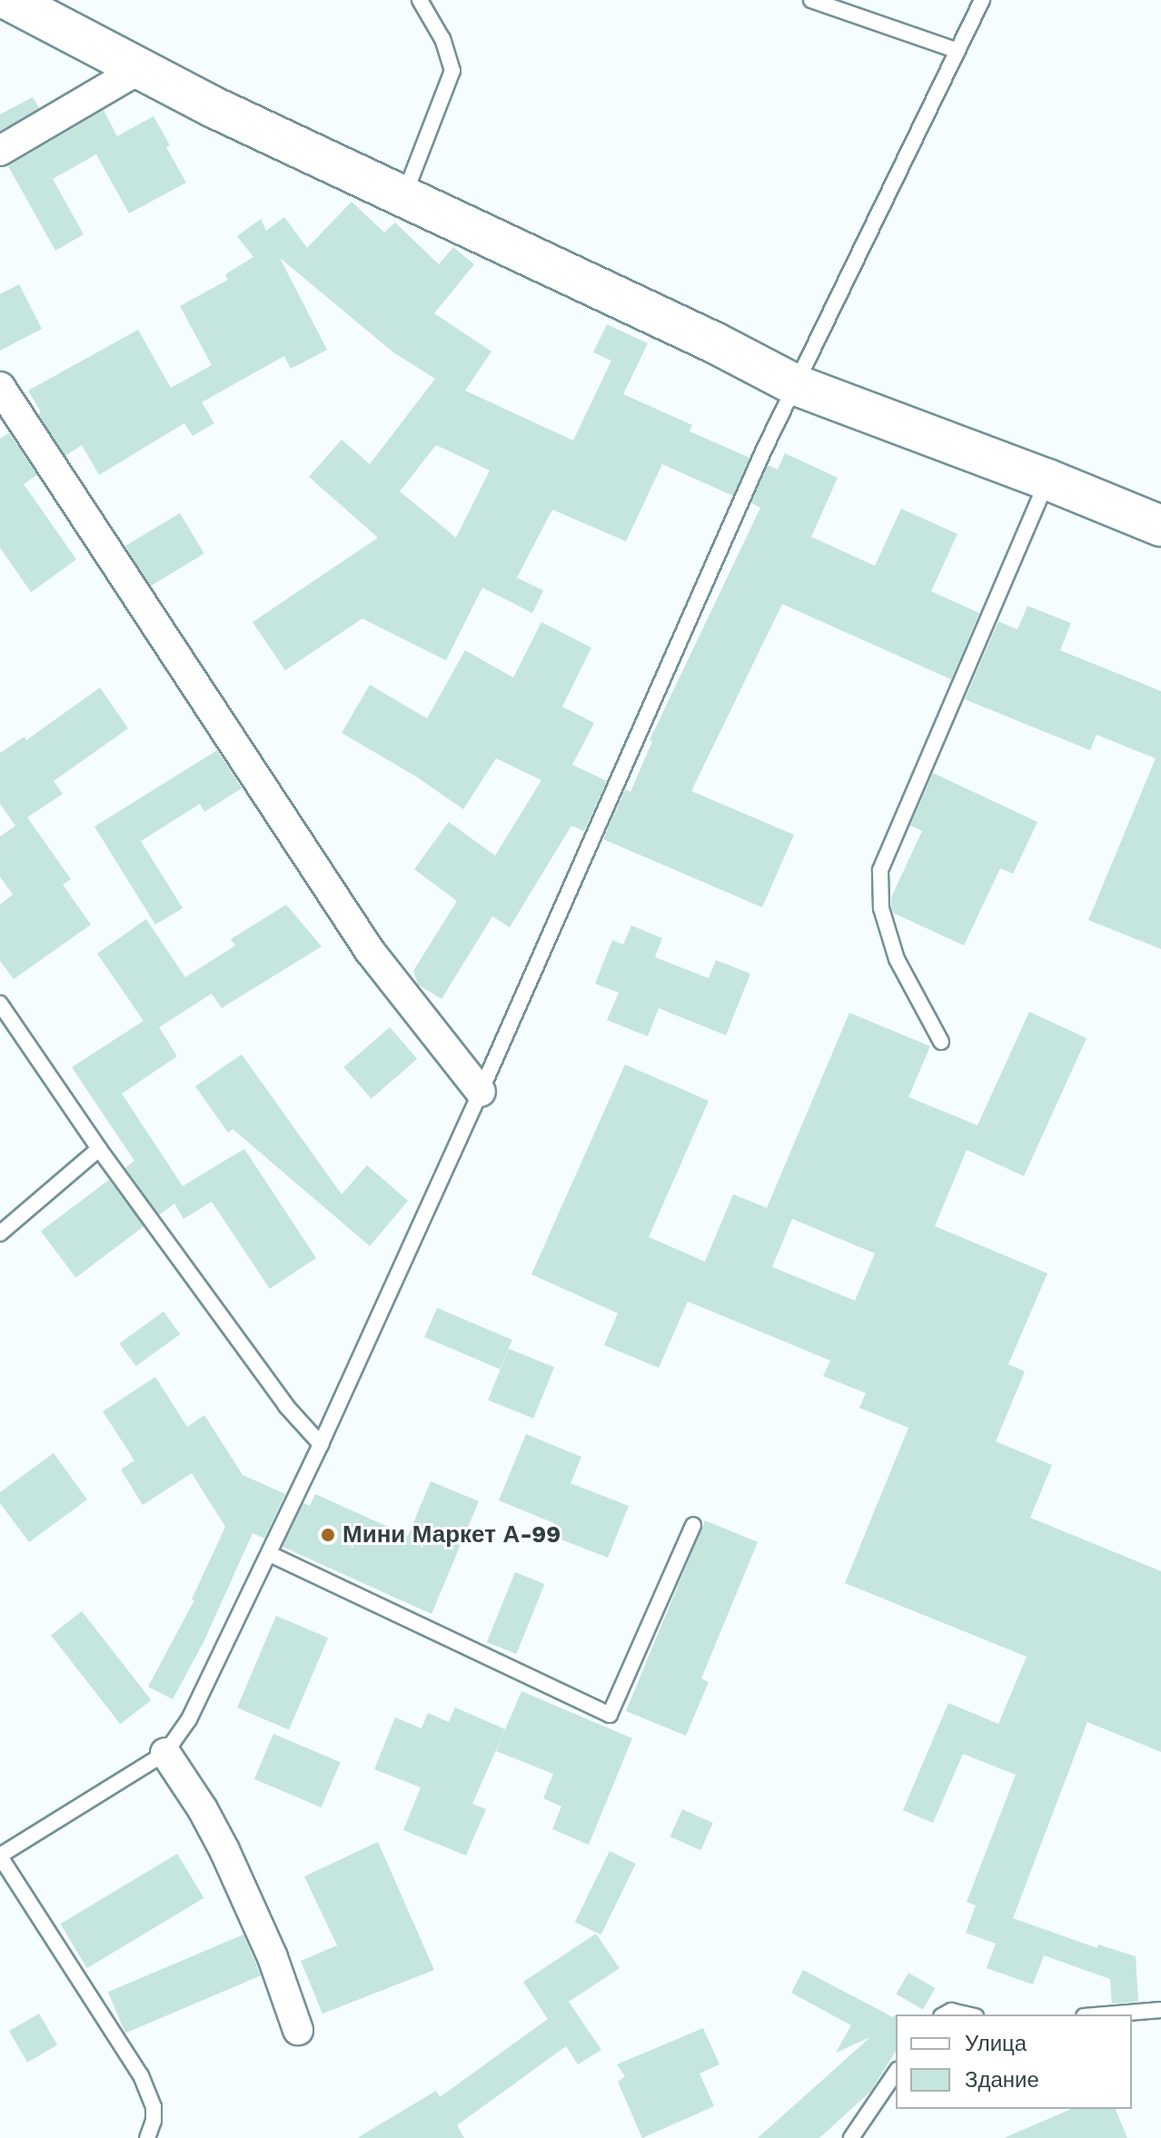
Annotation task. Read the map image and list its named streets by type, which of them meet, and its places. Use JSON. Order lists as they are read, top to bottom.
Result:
{
  "places": ["Мини Маркет А-99"],
  "legend": ["Улица", "Здание"]
}
